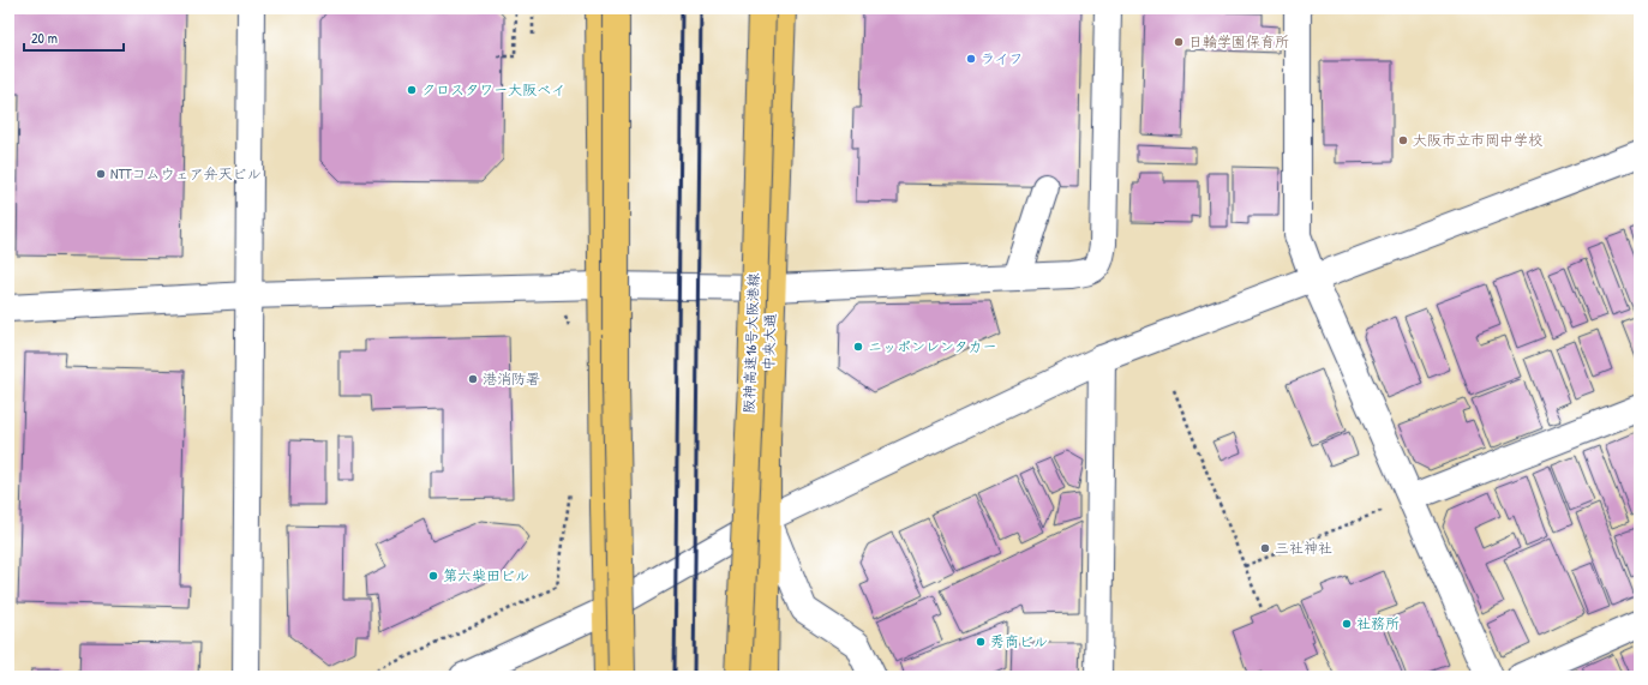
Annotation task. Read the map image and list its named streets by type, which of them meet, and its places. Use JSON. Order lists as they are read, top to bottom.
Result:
{
  "streets": {
    "main road": ["中央大通", "阪神高速16号大阪港線"]
  },
  "places": [
    "日輪学園保育所",
    "ライフ",
    "クロスタワー大阪ベイ",
    "大阪市立市岡中学校",
    "NTTコムウェア弁天ビル",
    "ニッポンレンタカー",
    "港消防署",
    "三社神社",
    "第六柴田ビル",
    "社務所",
    "秀商ビル"
  ],
  "scale_bar": "20 m"
}
